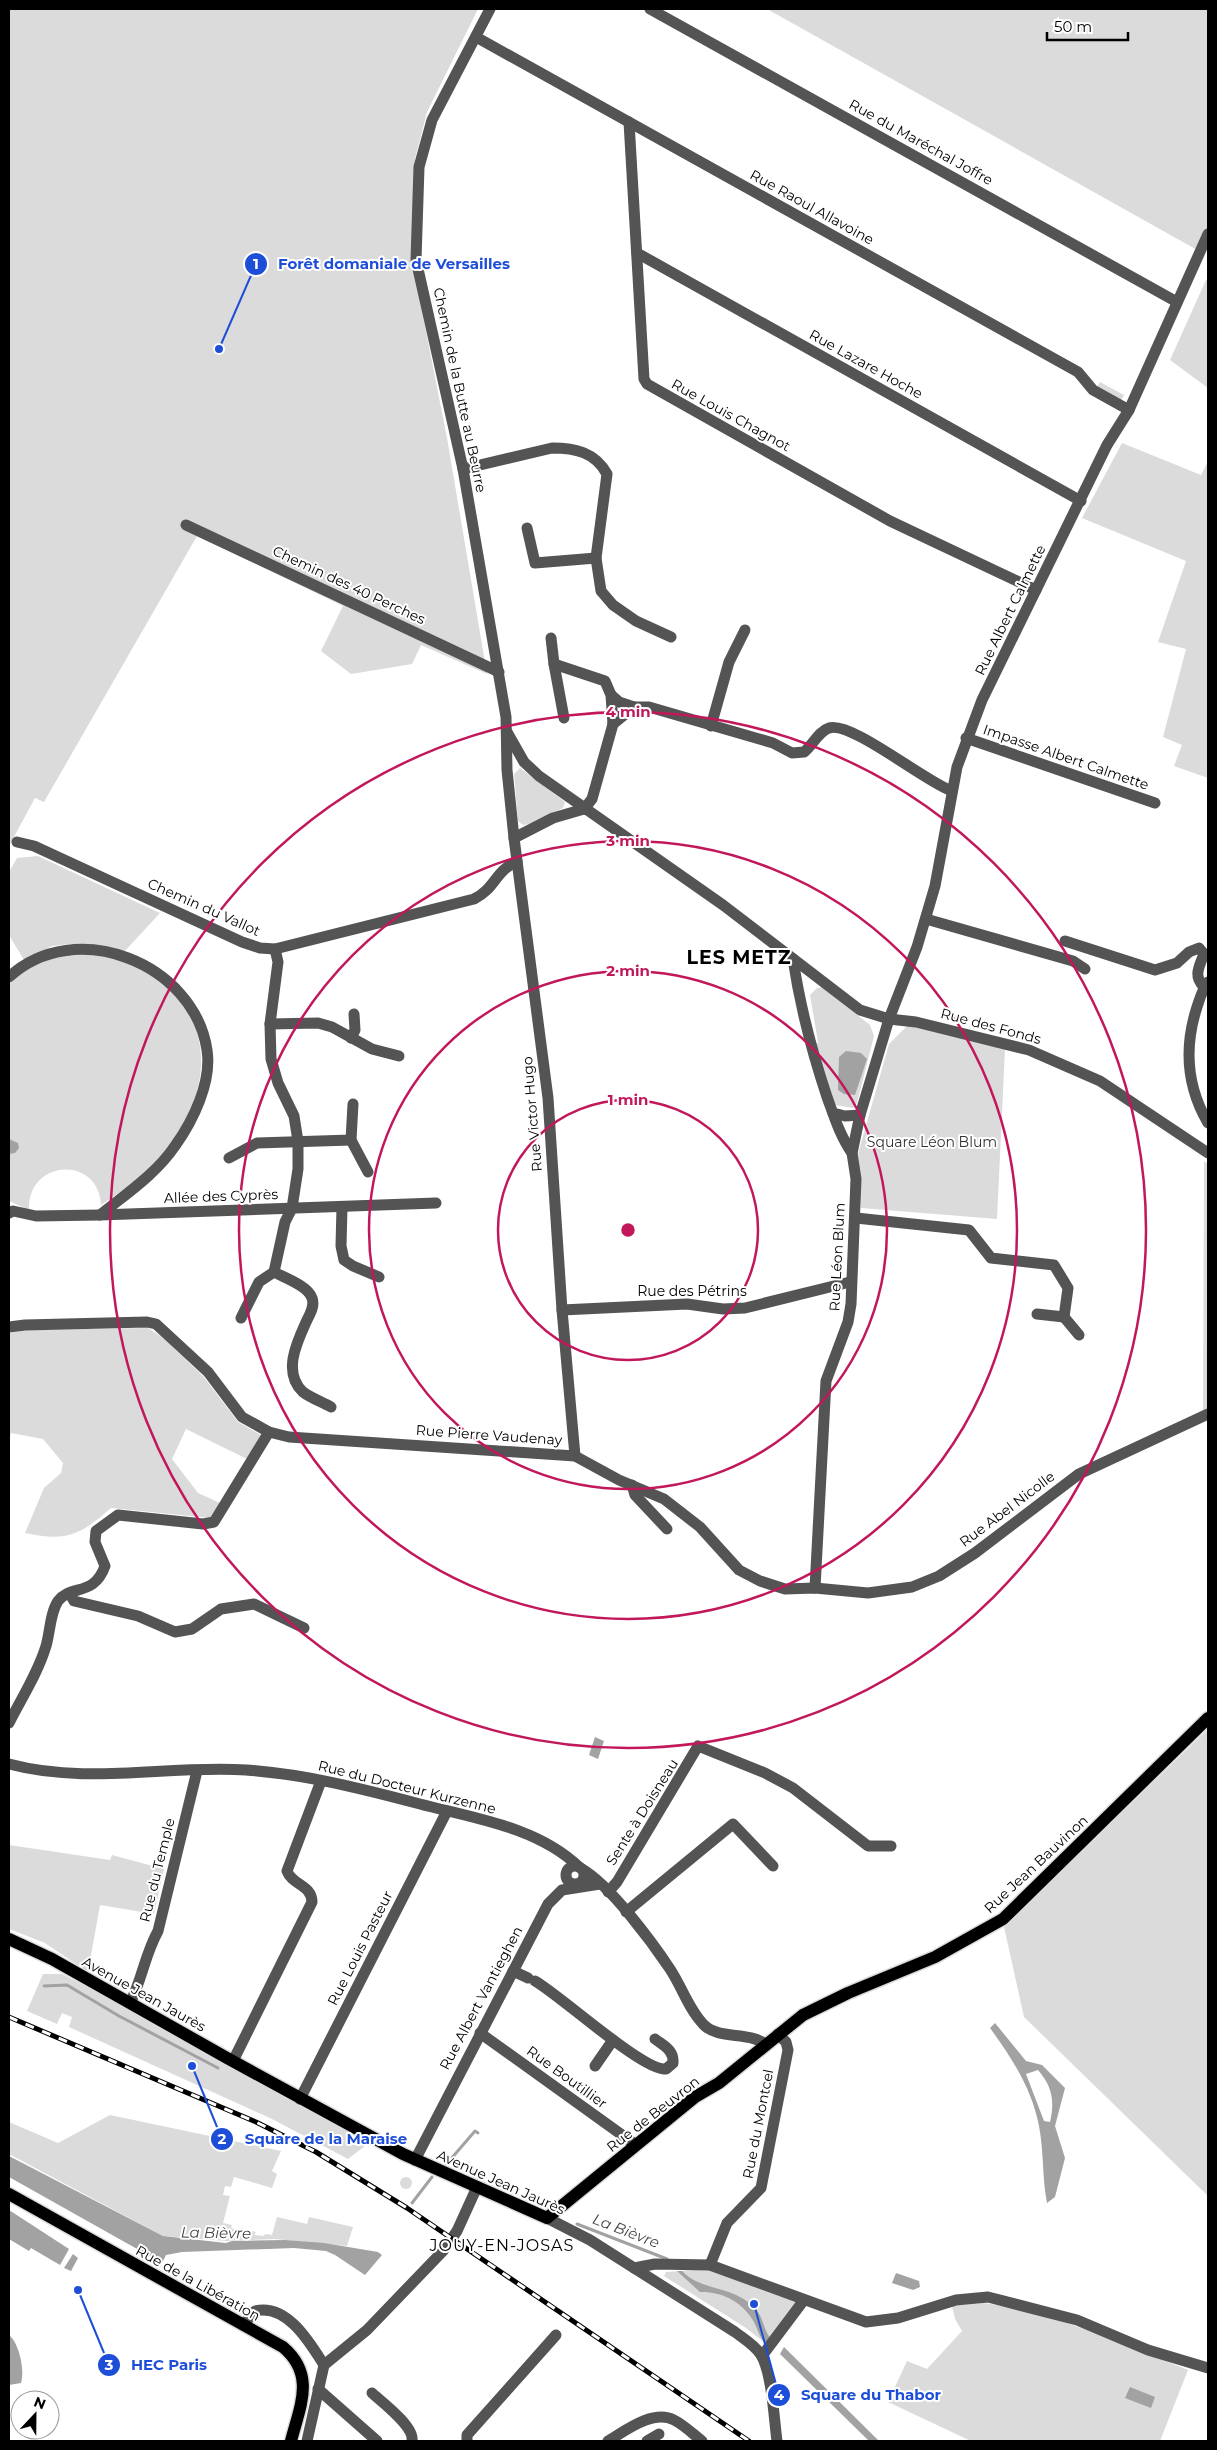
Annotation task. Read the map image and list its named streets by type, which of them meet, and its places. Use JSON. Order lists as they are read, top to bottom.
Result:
{
  "streets": {
    "main road": [
      "Rue Jean Bauvinon",
      "Avenue Jean Jaurès",
      "Rue de Beuvron",
      "Rue de la Libération"
    ],
    "street": [
      "Rue du Maréchal Joffre",
      "Rue Raoul Allavoine",
      "Rue Lazare Hoche",
      "Chemin de la Butte au Beurre",
      "Rue Louis Chagnot",
      "Chemin des 40 Perches",
      "Rue Albert Calmette",
      "Impasse Albert Calmette",
      "Chemin du Vallot",
      "Rue des Fonds",
      "Rue Victor Hugo",
      "Allée des Cyprès",
      "Rue Léon Blum",
      "Rue des Pétrins",
      "Rue Pierre Vaudenay",
      "Rue Abel Nicolle",
      "Rue du Docteur Kurzenne",
      "Sente à Doisneau",
      "Rue du Temple",
      "Rue Louis Pasteur",
      "Rue Albert Vantieghen",
      "Rue Boutillier",
      "Rue du Montcel"
    ]
  },
  "crossings": [
    ["Rue du Maréchal Joffre", "Rue Albert Calmette"],
    ["Rue Raoul Allavoine", "Chemin de la Butte au Beurre"],
    ["Rue Raoul Allavoine", "Rue Louis Chagnot"],
    ["Rue Raoul Allavoine", "Rue Albert Calmette"],
    ["Rue Lazare Hoche", "Rue Louis Chagnot"],
    ["Rue Lazare Hoche", "Rue Albert Calmette"],
    ["Chemin de la Butte au Beurre", "Chemin des 40 Perches"],
    ["Chemin de la Butte au Beurre", "Rue des Fonds"],
    ["Chemin de la Butte au Beurre", "Rue Victor Hugo"],
    ["Rue Louis Chagnot", "Rue Albert Calmette"],
    ["Rue Albert Calmette", "Impasse Albert Calmette"],
    ["Rue Albert Calmette", "Rue des Fonds"],
    ["Rue Albert Calmette", "Rue Léon Blum"],
    ["Chemin du Vallot", "Rue Victor Hugo"],
    ["Rue des Fonds", "Rue Léon Blum"],
    ["Rue Victor Hugo", "Rue des Pétrins"],
    ["Rue Victor Hugo", "Rue Pierre Vaudenay"],
    ["Rue Léon Blum", "Rue des Pétrins"],
    ["Rue Léon Blum", "Rue Pierre Vaudenay"],
    ["Rue Léon Blum", "Rue Abel Nicolle"],
    ["Rue Pierre Vaudenay", "Rue Abel Nicolle"],
    ["Rue du Docteur Kurzenne", "Sente à Doisneau"],
    ["Rue du Docteur Kurzenne", "Rue du Temple"],
    ["Rue du Docteur Kurzenne", "Rue Louis Pasteur"],
    ["Rue du Docteur Kurzenne", "Rue Albert Vantieghen"],
    ["Rue du Docteur Kurzenne", "Rue de Beuvron"],
    ["Sente à Doisneau", "Rue Albert Vantieghen"],
    ["Rue Jean Bauvinon", "Rue de Beuvron"],
    ["Rue Jean Bauvinon", "Rue du Montcel"],
    ["Rue du Temple", "Avenue Jean Jaurès"],
    ["Rue Louis Pasteur", "Avenue Jean Jaurès"],
    ["Avenue Jean Jaurès", "Rue Albert Vantieghen"],
    ["Avenue Jean Jaurès", "Rue de Beuvron"],
    ["Rue Albert Vantieghen", "Rue Boutillier"],
    ["Rue Boutillier", "Rue de Beuvron"],
    ["Rue de Beuvron", "Rue du Montcel"]
  ],
  "districts": ["LES METZ", "JOUY-EN-JOSAS"],
  "water": ["La Bièvre"],
  "parks": ["Square Léon Blum"],
  "places": [
    "Forêt domaniale de Versailles",
    "Square de la Maraise",
    "HEC Paris",
    "Square du Thabor"
  ],
  "scale_bar": "50 m",
  "north": "top",
  "rings": [
    "4 min",
    "3 min",
    "2 min",
    "1 min"
  ]
}
